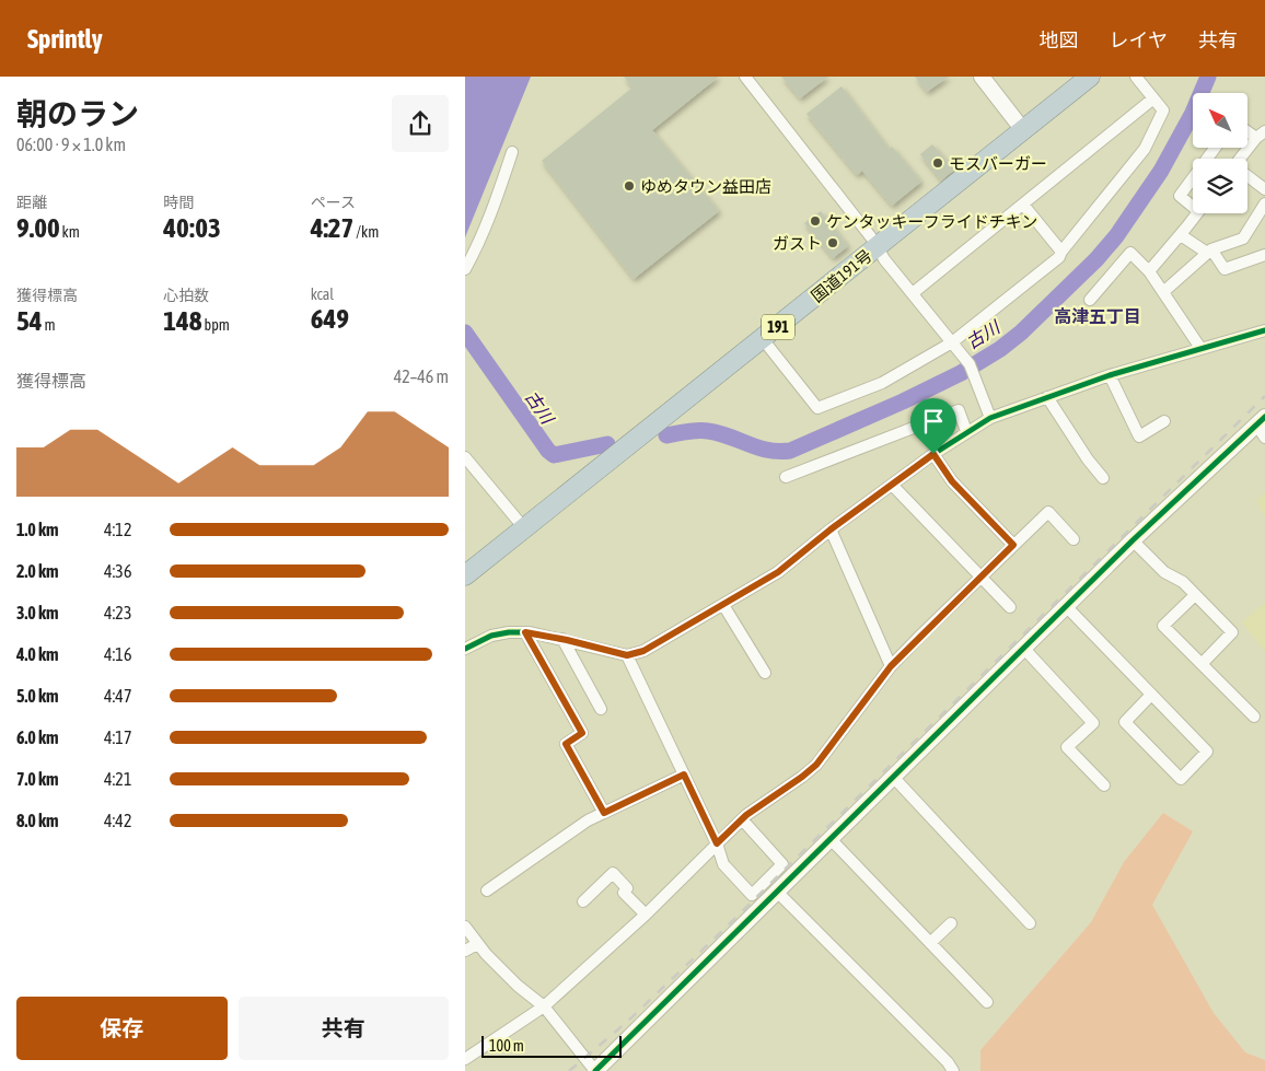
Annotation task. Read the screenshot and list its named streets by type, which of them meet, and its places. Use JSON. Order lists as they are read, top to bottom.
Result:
{
  "streets": {
    "highway": ["国道191号", "191"]
  },
  "districts": ["高津五丁目"],
  "water": ["古川"],
  "places": [
    "モスバーガー",
    "ゆめタウン益田店",
    "ケンタッキーフライドチキン",
    "ガスト"
  ],
  "scale_bar": "100 m",
  "north": "top left",
  "page": {
    "header": "Sprintly",
    "nav": ["地図", "レイヤ", "共有"],
    "heading": ["朝のラン", "06:00 · 9 × 1.0 km"],
    "stats": [
      ["距離", "9.00 km"],
      ["時間", "40:03"],
      ["ペース", "4:27 /km"],
      ["獲得標高", "54 m"],
      ["心拍数", "148 bpm"],
      ["kcal", "649"]
    ],
    "chart": ["獲得標高", "42–46 m"],
    "list": [
      {
        "name": "1.0 km",
        "note": "4:12"
      },
      {
        "name": "2.0 km",
        "note": "4:36"
      },
      {
        "name": "3.0 km",
        "note": "4:23"
      },
      {
        "name": "4.0 km",
        "note": "4:16"
      },
      {
        "name": "5.0 km",
        "note": "4:47"
      },
      {
        "name": "6.0 km",
        "note": "4:17"
      },
      {
        "name": "7.0 km",
        "note": "4:21"
      },
      {
        "name": "8.0 km",
        "note": "4:42"
      }
    ],
    "buttons": ["保存", "共有"],
    "scale": "100 m"
  }
}
